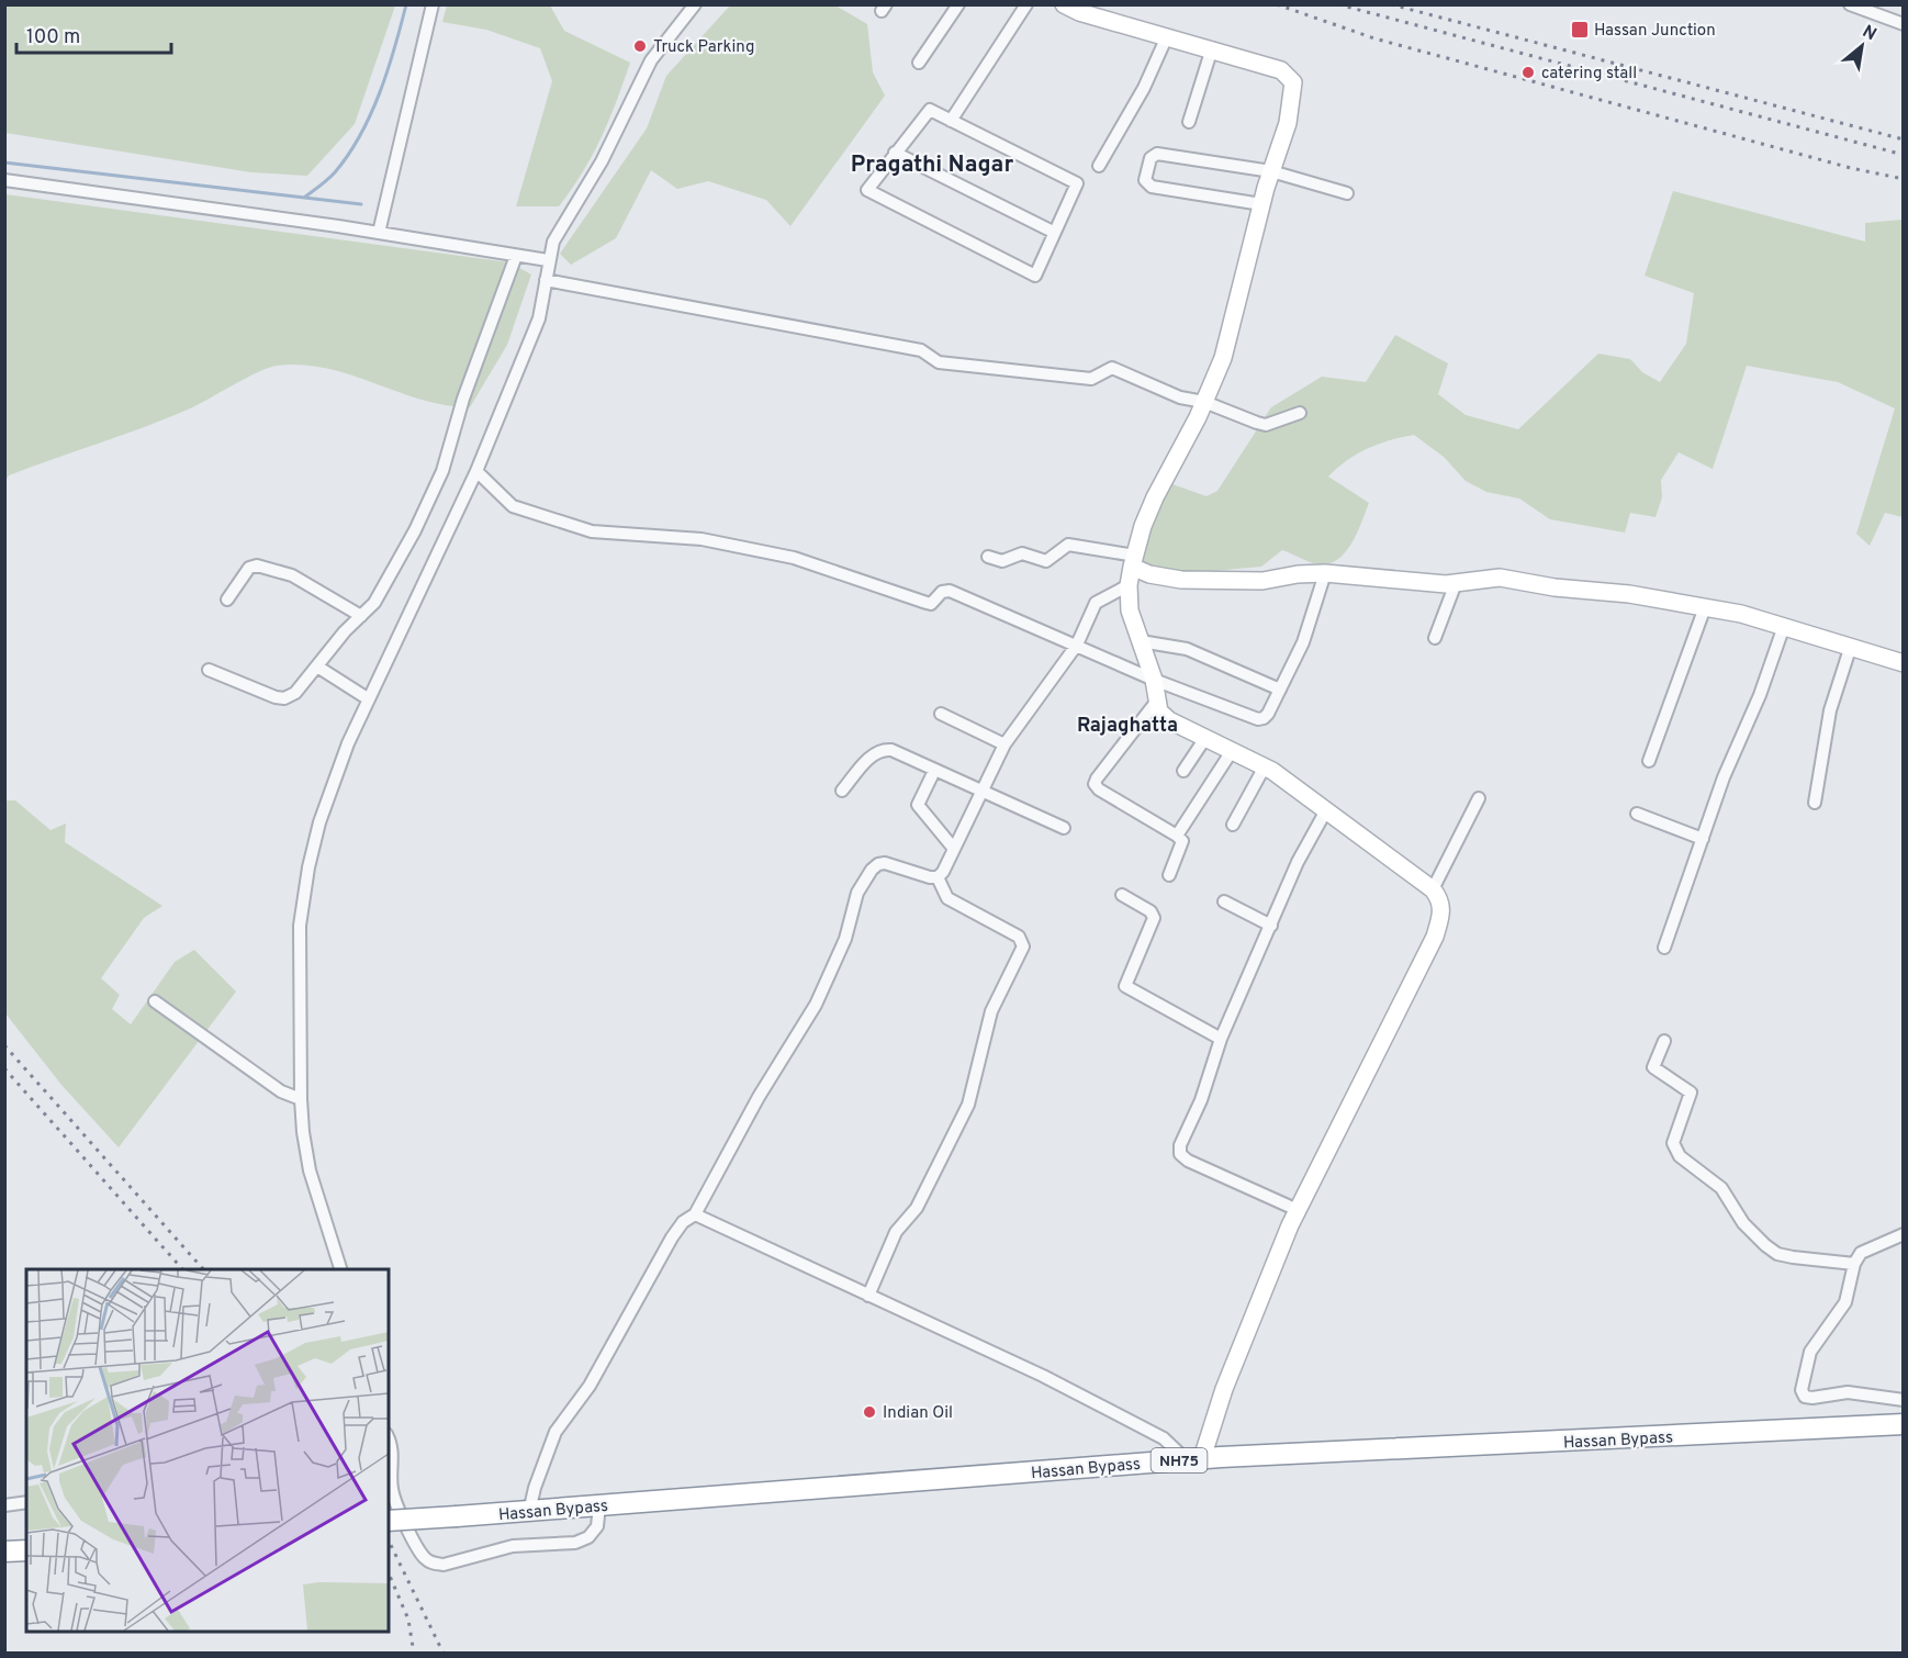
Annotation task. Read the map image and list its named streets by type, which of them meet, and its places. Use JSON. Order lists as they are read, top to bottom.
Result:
{
  "streets": {
    "highway": ["Hassan Bypass", "NH75"]
  },
  "districts": ["Pragathi Nagar", "Rajaghatta"],
  "places": {
    "transit": ["Hassan Junction"],
    "other": ["Truck Parking", "catering stall", "Indian Oil"]
  },
  "scale_bar": "100 m",
  "north": "top right"
}
